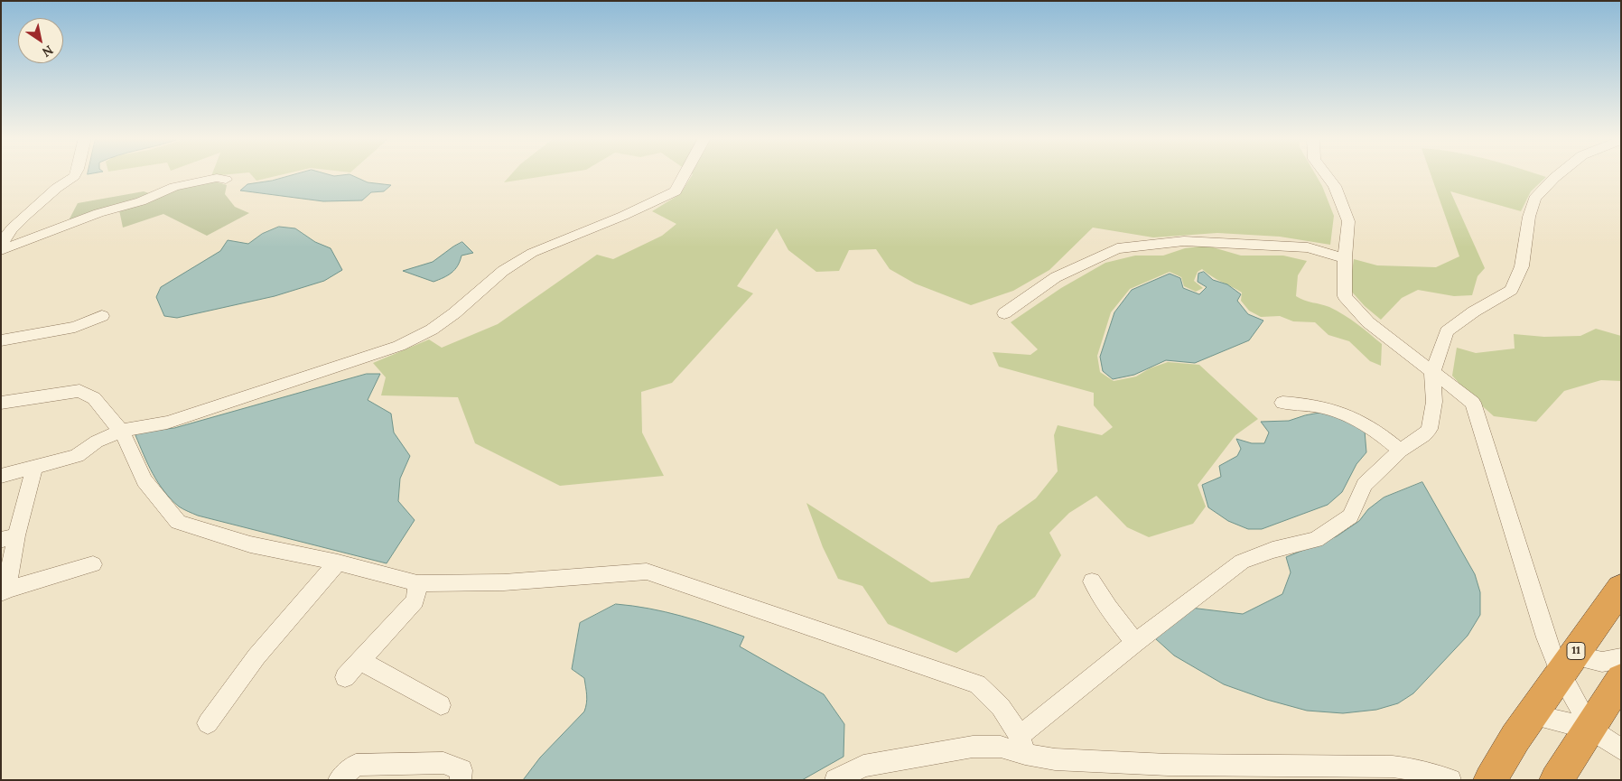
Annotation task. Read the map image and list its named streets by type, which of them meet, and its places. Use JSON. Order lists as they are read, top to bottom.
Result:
{
  "streets": {
    "highway": ["11"]
  },
  "north": "bottom right"
}
